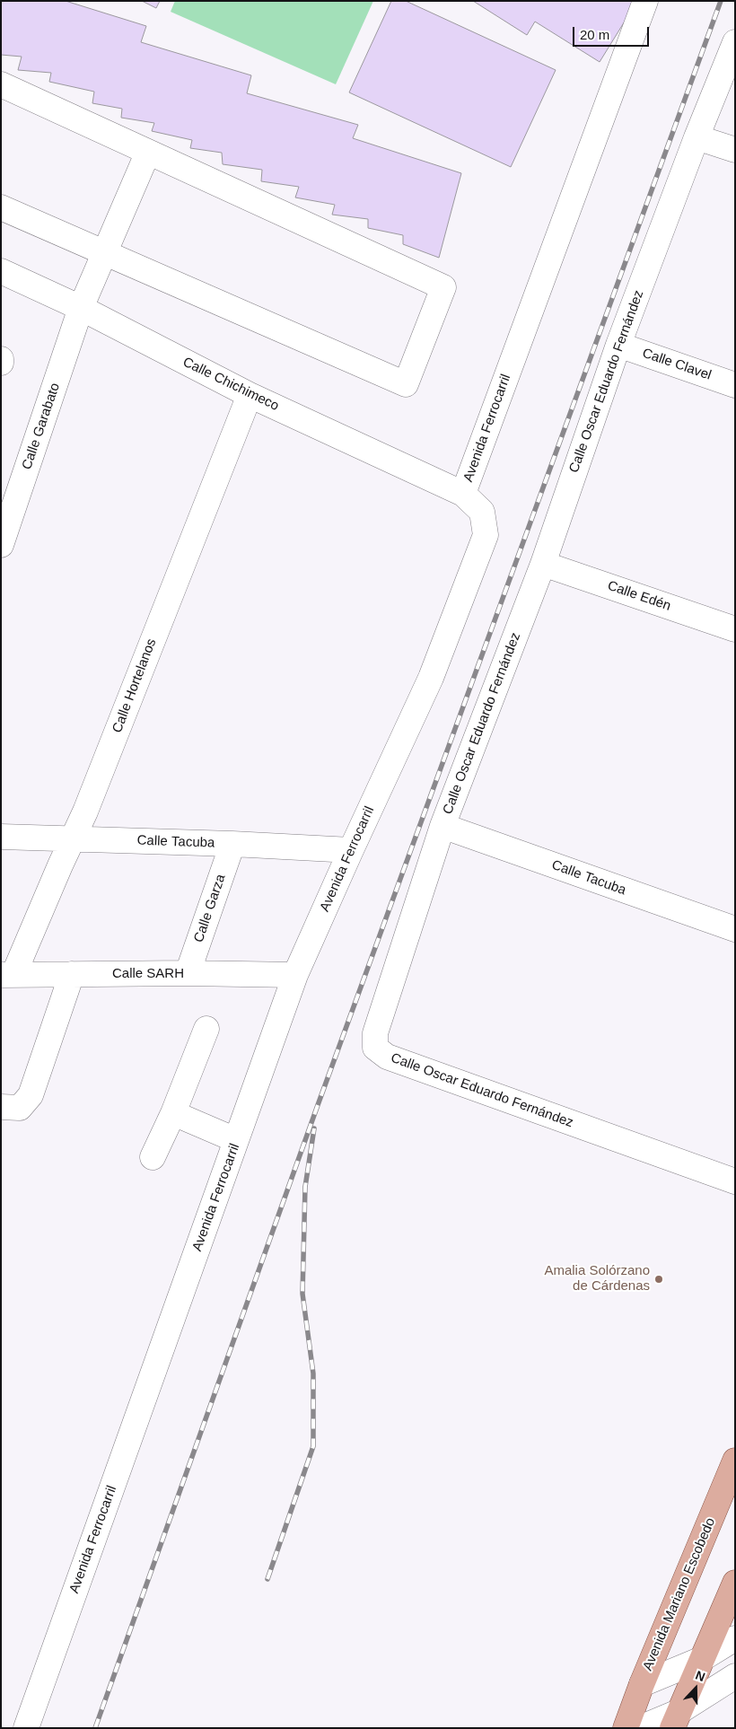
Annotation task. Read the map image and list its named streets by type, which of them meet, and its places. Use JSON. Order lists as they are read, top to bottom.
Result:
{
  "streets": {
    "main road": ["Avenida Mariano Escobedo"],
    "street": [
      "Calle Clavel",
      "Calle Oscar Eduardo Fernández",
      "Calle Chichimeco",
      "Calle Garabato",
      "Avenida Ferrocarril",
      "Calle Edén",
      "Calle Hortelanos",
      "Calle Tacuba",
      "Calle Garza",
      "Calle SARH"
    ]
  },
  "crossings": [
    ["Calle Clavel", "Calle Oscar Eduardo Fernández"],
    ["Calle Oscar Eduardo Fernández", "Calle Edén"],
    ["Calle Oscar Eduardo Fernández", "Calle Tacuba"],
    ["Calle Chichimeco", "Calle Garabato"],
    ["Calle Chichimeco", "Avenida Ferrocarril"],
    ["Calle Chichimeco", "Calle Hortelanos"],
    ["Avenida Ferrocarril", "Calle Tacuba"],
    ["Avenida Ferrocarril", "Calle SARH"],
    ["Calle Hortelanos", "Calle Tacuba"],
    ["Calle Hortelanos", "Calle SARH"],
    ["Calle Tacuba", "Calle Garza"],
    ["Calle Garza", "Calle SARH"]
  ],
  "places": ["Amalia Solórzano de Cárdenas"],
  "scale_bar": "20 m",
  "north": "top"
}
